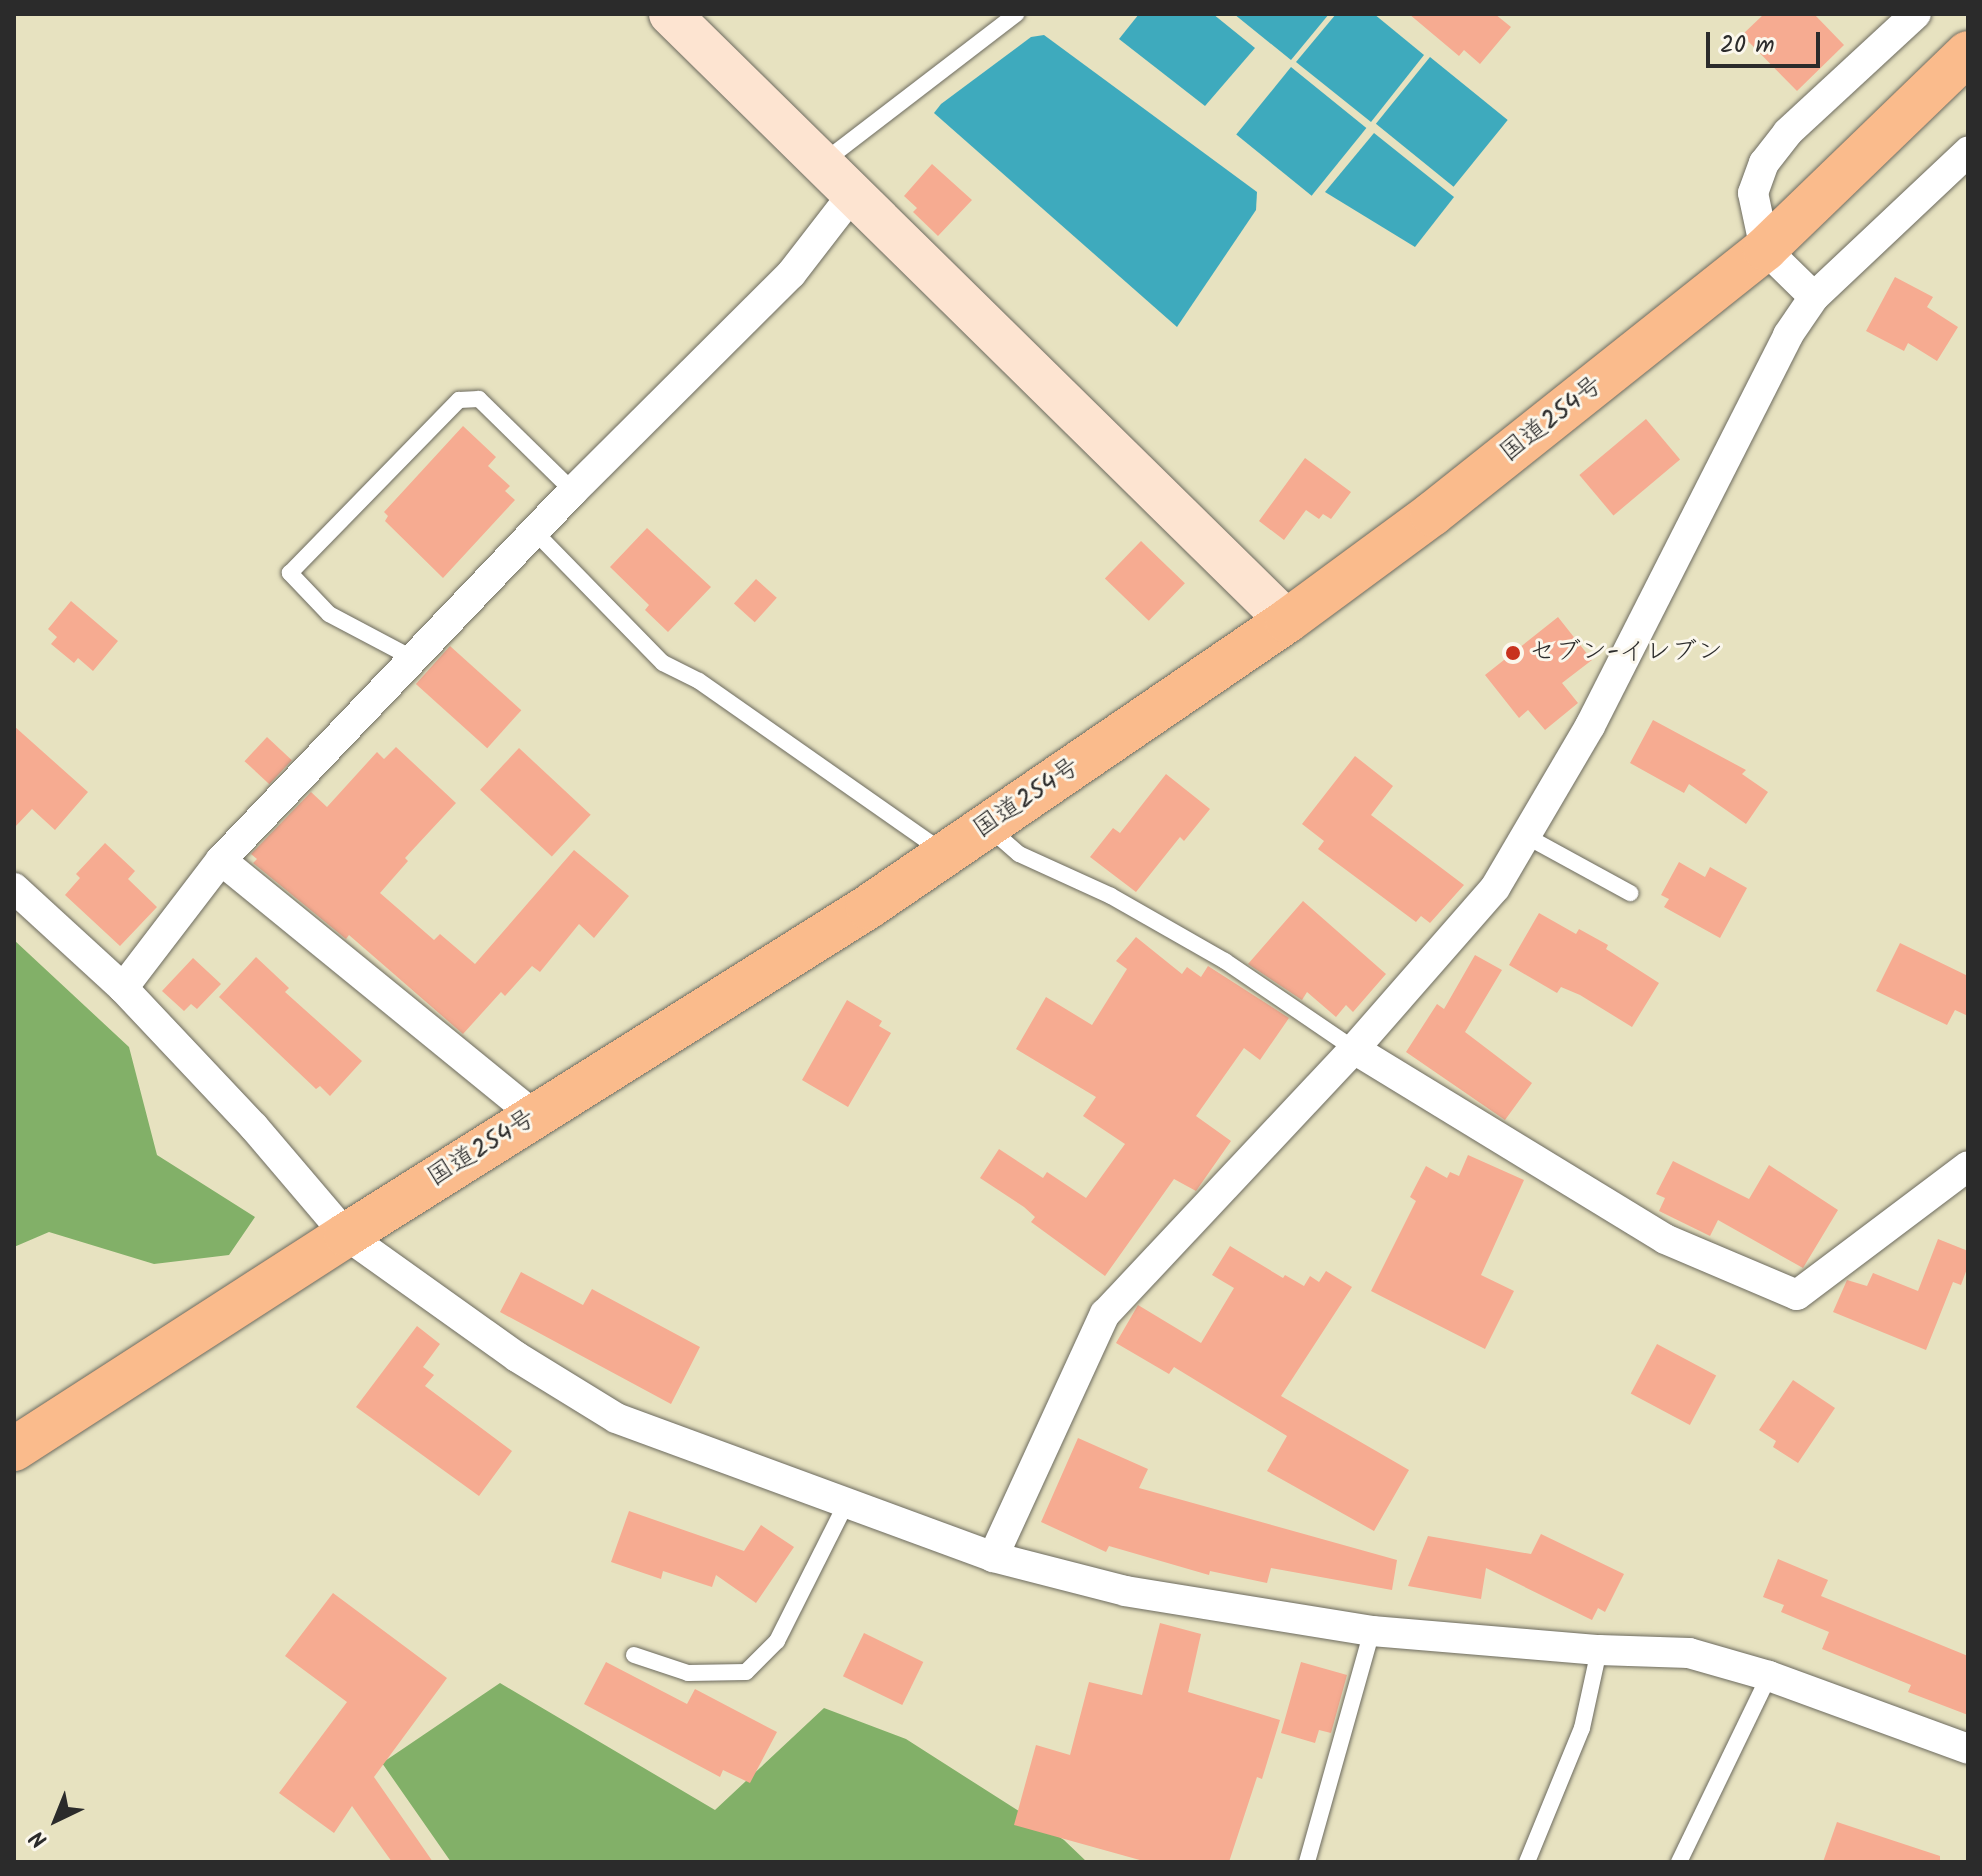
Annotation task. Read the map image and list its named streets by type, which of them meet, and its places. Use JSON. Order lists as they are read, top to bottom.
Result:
{
  "streets": {
    "highway": ["国道254号"]
  },
  "places": ["セブン-イレブン"],
  "scale_bar": "20 m",
  "north": "bottom left"
}
